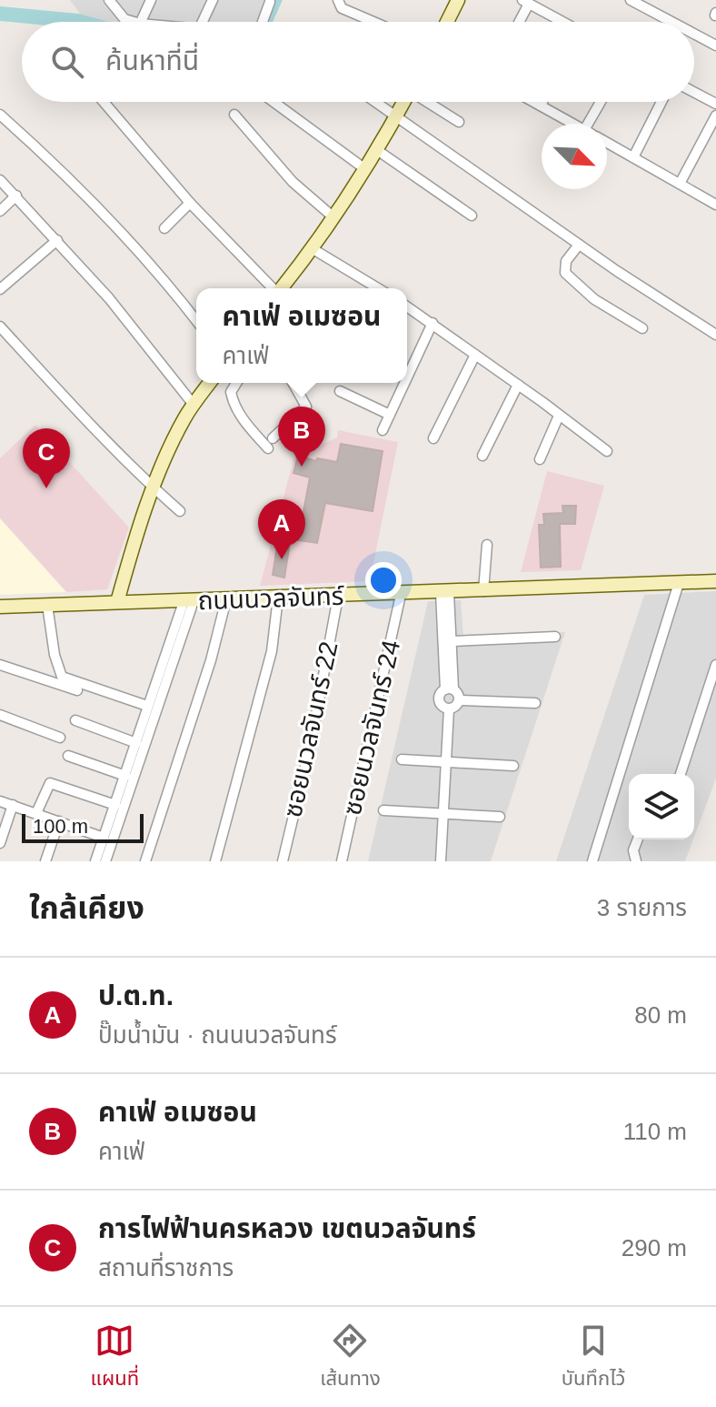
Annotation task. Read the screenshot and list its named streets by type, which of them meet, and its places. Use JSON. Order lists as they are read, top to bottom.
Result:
{
  "streets": {
    "main road": ["ถนนนวลจันทร์"],
    "street": ["ซอยนวลจันทร์ 24", "ซอยนวลจันทร์ 22"]
  },
  "crossings": [
    ["ถนนนวลจันทร์", "ซอยนวลจันทร์ 24"],
    ["ถนนนวลจันทร์", "ซอยนวลจันทร์ 22"]
  ],
  "scale_bar": "100 m",
  "north": "bottom right",
  "page": {
    "search": "ค้นหาที่นี่",
    "popup": ["คาเฟ่ อเมซอน", "คาเฟ่"],
    "pins": ["B", "C", "A"],
    "scale": "100 m",
    "heading": ["ใกล้เคียง", "3 รายการ"],
    "list": [
      {
        "mark": "A",
        "name": "ป.ต.ท.",
        "note": "ปั๊มน้ำมัน · ถนนนวลจันทร์",
        "value": "80 m"
      },
      {
        "mark": "B",
        "name": "คาเฟ่ อเมซอน",
        "note": "คาเฟ่",
        "value": "110 m"
      },
      {
        "mark": "C",
        "name": "การไฟฟ้านครหลวง เขตนวลจันทร์",
        "note": "สถานที่ราชการ",
        "value": "290 m"
      }
    ],
    "nav": ["แผนที่", "เส้นทาง", "บันทึกไว้"]
  }
}
